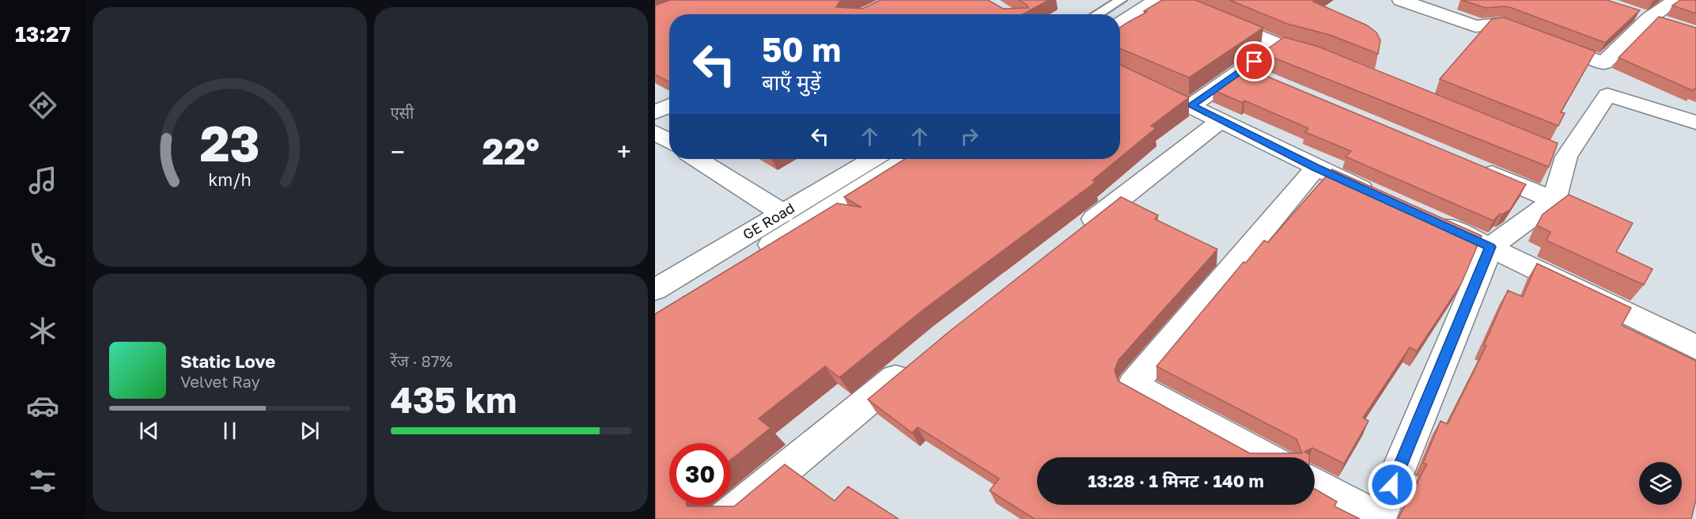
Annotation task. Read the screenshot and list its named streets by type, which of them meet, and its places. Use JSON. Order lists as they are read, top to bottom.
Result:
{
  "streets": {
    "street": ["GE Road"]
  },
  "page": {
    "tabs": "13:27",
    "tile": [
      "एसी",
      ["रेंज · 87%", "435 km"]
    ],
    "turn": ["50 m", "बाएँ मुड़ें"],
    "heat": ["−", "22°", "+"],
    "song": ["Static Love", "Velvet Ray"],
    "limit": "30",
    "trip": "13:28 · 1 मिनट · 140 m",
    "gauge": ["23", "km/h"]
  }
}
